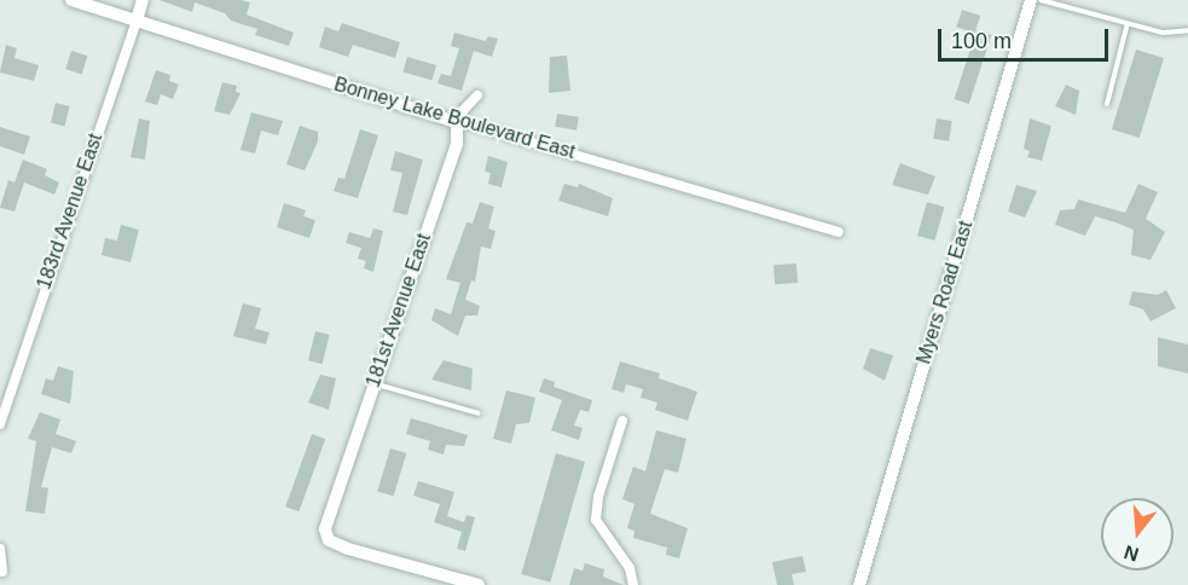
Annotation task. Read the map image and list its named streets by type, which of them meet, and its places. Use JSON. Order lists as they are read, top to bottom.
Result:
{
  "streets": {
    "street": [
      "Bonney Lake Boulevard East",
      "183rd Avenue East",
      "Myers Road East",
      "181st Avenue East"
    ]
  },
  "crossings": [
    ["Bonney Lake Boulevard East", "183rd Avenue East"],
    ["Bonney Lake Boulevard East", "181st Avenue East"]
  ],
  "scale_bar": "100 m",
  "north": "bottom"
}
